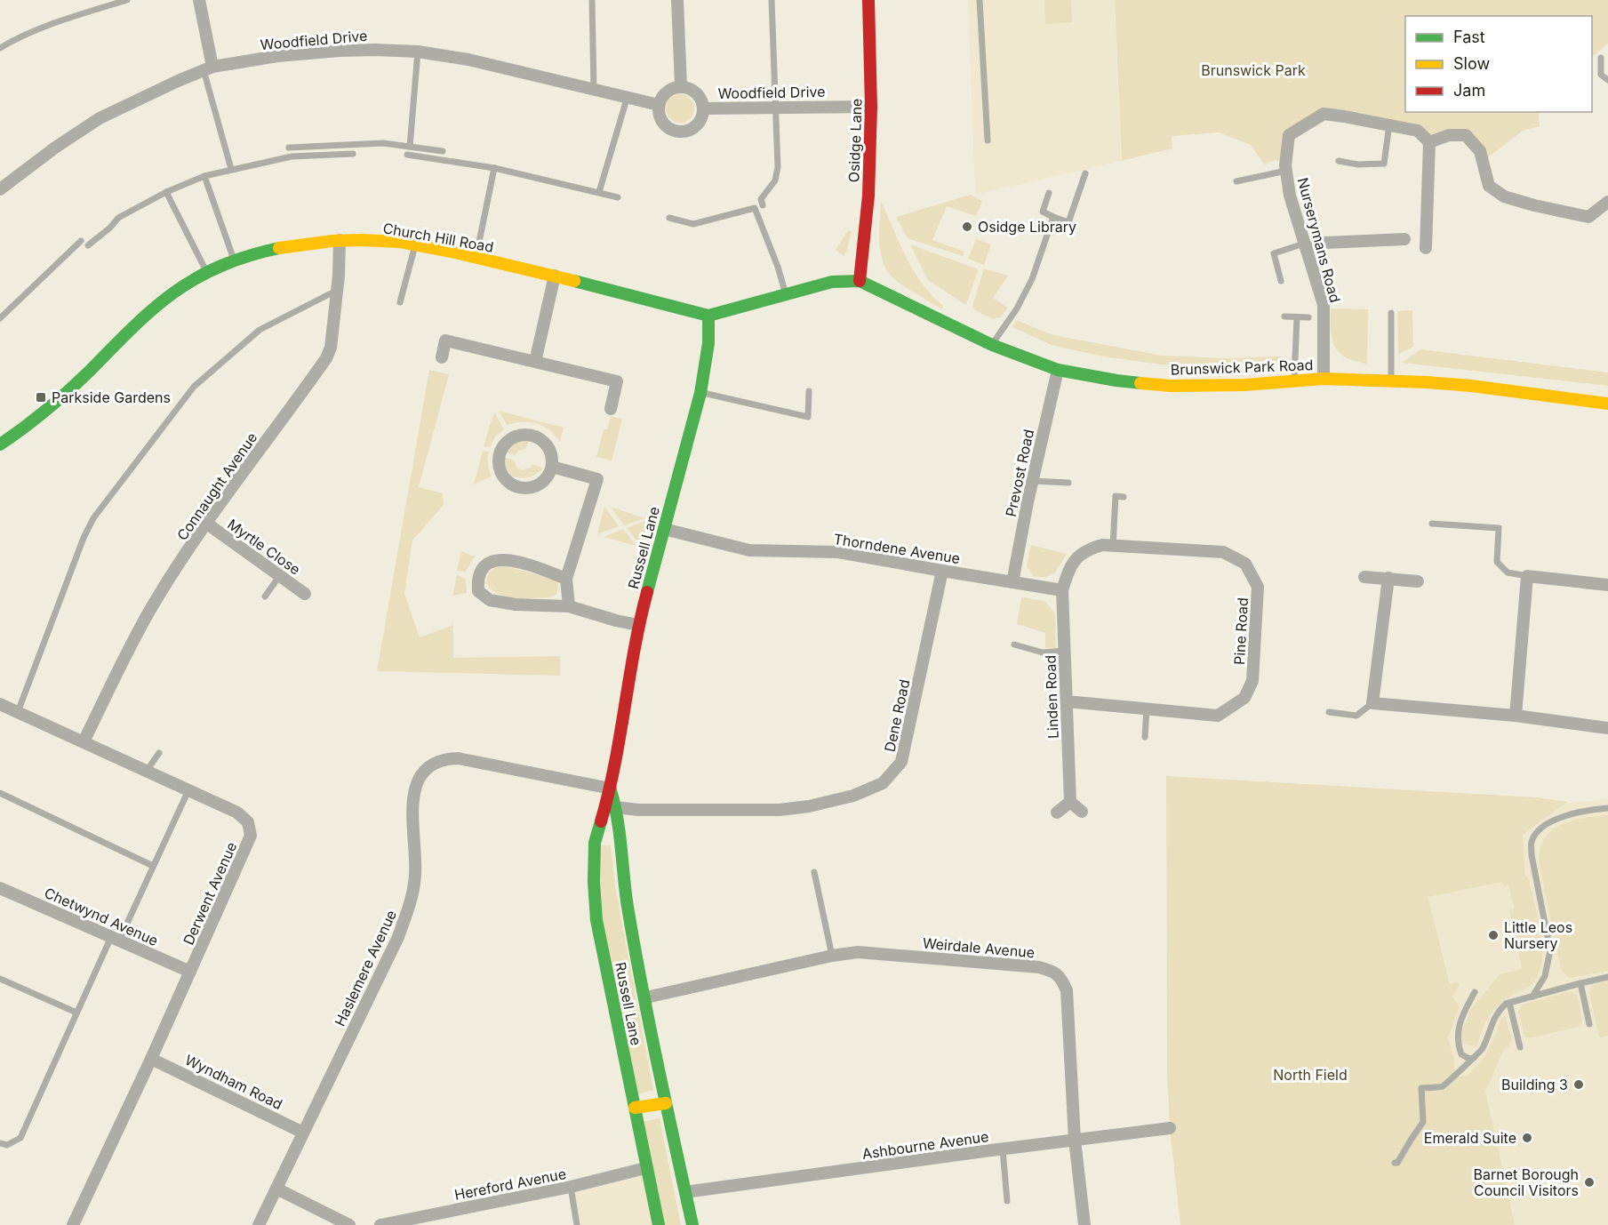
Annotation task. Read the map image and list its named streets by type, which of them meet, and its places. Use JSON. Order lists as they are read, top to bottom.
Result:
{
  "streets": {
    "main road": [
      "Osidge Lane",
      "Church Hill Road",
      "Brunswick Park Road",
      "Russell Lane"
    ],
    "street": [
      "Woodfield Drive",
      "Nurserymans Road",
      "Prevost Road",
      "Connaught Avenue",
      "Myrtle Close",
      "Thorndene Avenue",
      "Pine Road",
      "Linden Road",
      "Dene Road",
      "Derwent Avenue",
      "Chetwynd Avenue",
      "Weirdale Avenue",
      "Haslemere Avenue",
      "Wyndham Road",
      "Ashbourne Avenue",
      "Hereford Avenue"
    ]
  },
  "crossings": [
    ["Woodfield Drive", "Osidge Lane"],
    ["Osidge Lane", "Brunswick Park Road"],
    ["Church Hill Road", "Brunswick Park Road"],
    ["Church Hill Road", "Connaught Avenue"],
    ["Church Hill Road", "Russell Lane"],
    ["Nurserymans Road", "Brunswick Park Road"],
    ["Brunswick Park Road", "Prevost Road"],
    ["Brunswick Park Road", "Russell Lane"],
    ["Prevost Road", "Thorndene Avenue"],
    ["Connaught Avenue", "Myrtle Close"],
    ["Connaught Avenue", "Derwent Avenue"],
    ["Russell Lane", "Thorndene Avenue"],
    ["Russell Lane", "Dene Road"],
    ["Russell Lane", "Weirdale Avenue"],
    ["Russell Lane", "Haslemere Avenue"],
    ["Russell Lane", "Ashbourne Avenue"],
    ["Russell Lane", "Hereford Avenue"],
    ["Thorndene Avenue", "Pine Road"],
    ["Thorndene Avenue", "Linden Road"],
    ["Thorndene Avenue", "Dene Road"],
    ["Pine Road", "Linden Road"],
    ["Derwent Avenue", "Chetwynd Avenue"],
    ["Derwent Avenue", "Wyndham Road"],
    ["Weirdale Avenue", "Ashbourne Avenue"],
    ["Haslemere Avenue", "Wyndham Road"]
  ],
  "parks": ["Brunswick Park", "North Field"],
  "places": {
    "other": [
      "Osidge Library",
      "Little Leos Nursery",
      "Building 3",
      "Emerald Suite",
      "Barnet Borough Council Visitors"
    ],
    "transit": ["Parkside Gardens"]
  },
  "legend": ["Fast", "Slow", "Jam"]
}
